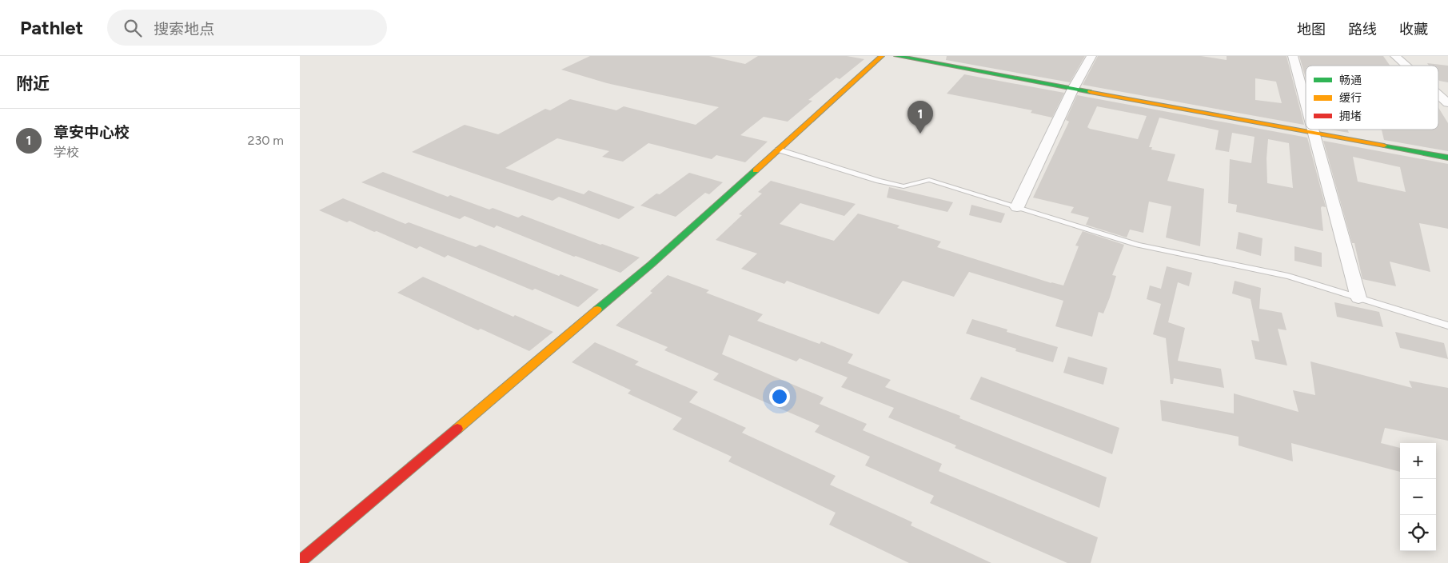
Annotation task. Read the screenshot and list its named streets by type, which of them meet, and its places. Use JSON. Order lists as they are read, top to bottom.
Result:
{
  "legend": ["畅通", "缓行", "拥堵"],
  "page": {
    "header": "Pathlet",
    "search": "搜索地点",
    "nav": ["地图", "路线", "收藏"],
    "heading": "附近",
    "pins": "1",
    "list": [
      {
        "mark": "1",
        "name": "章安中心校",
        "note": "学校",
        "value": "230 m"
      }
    ],
    "map_buttons": ["+", "−"]
  }
}
